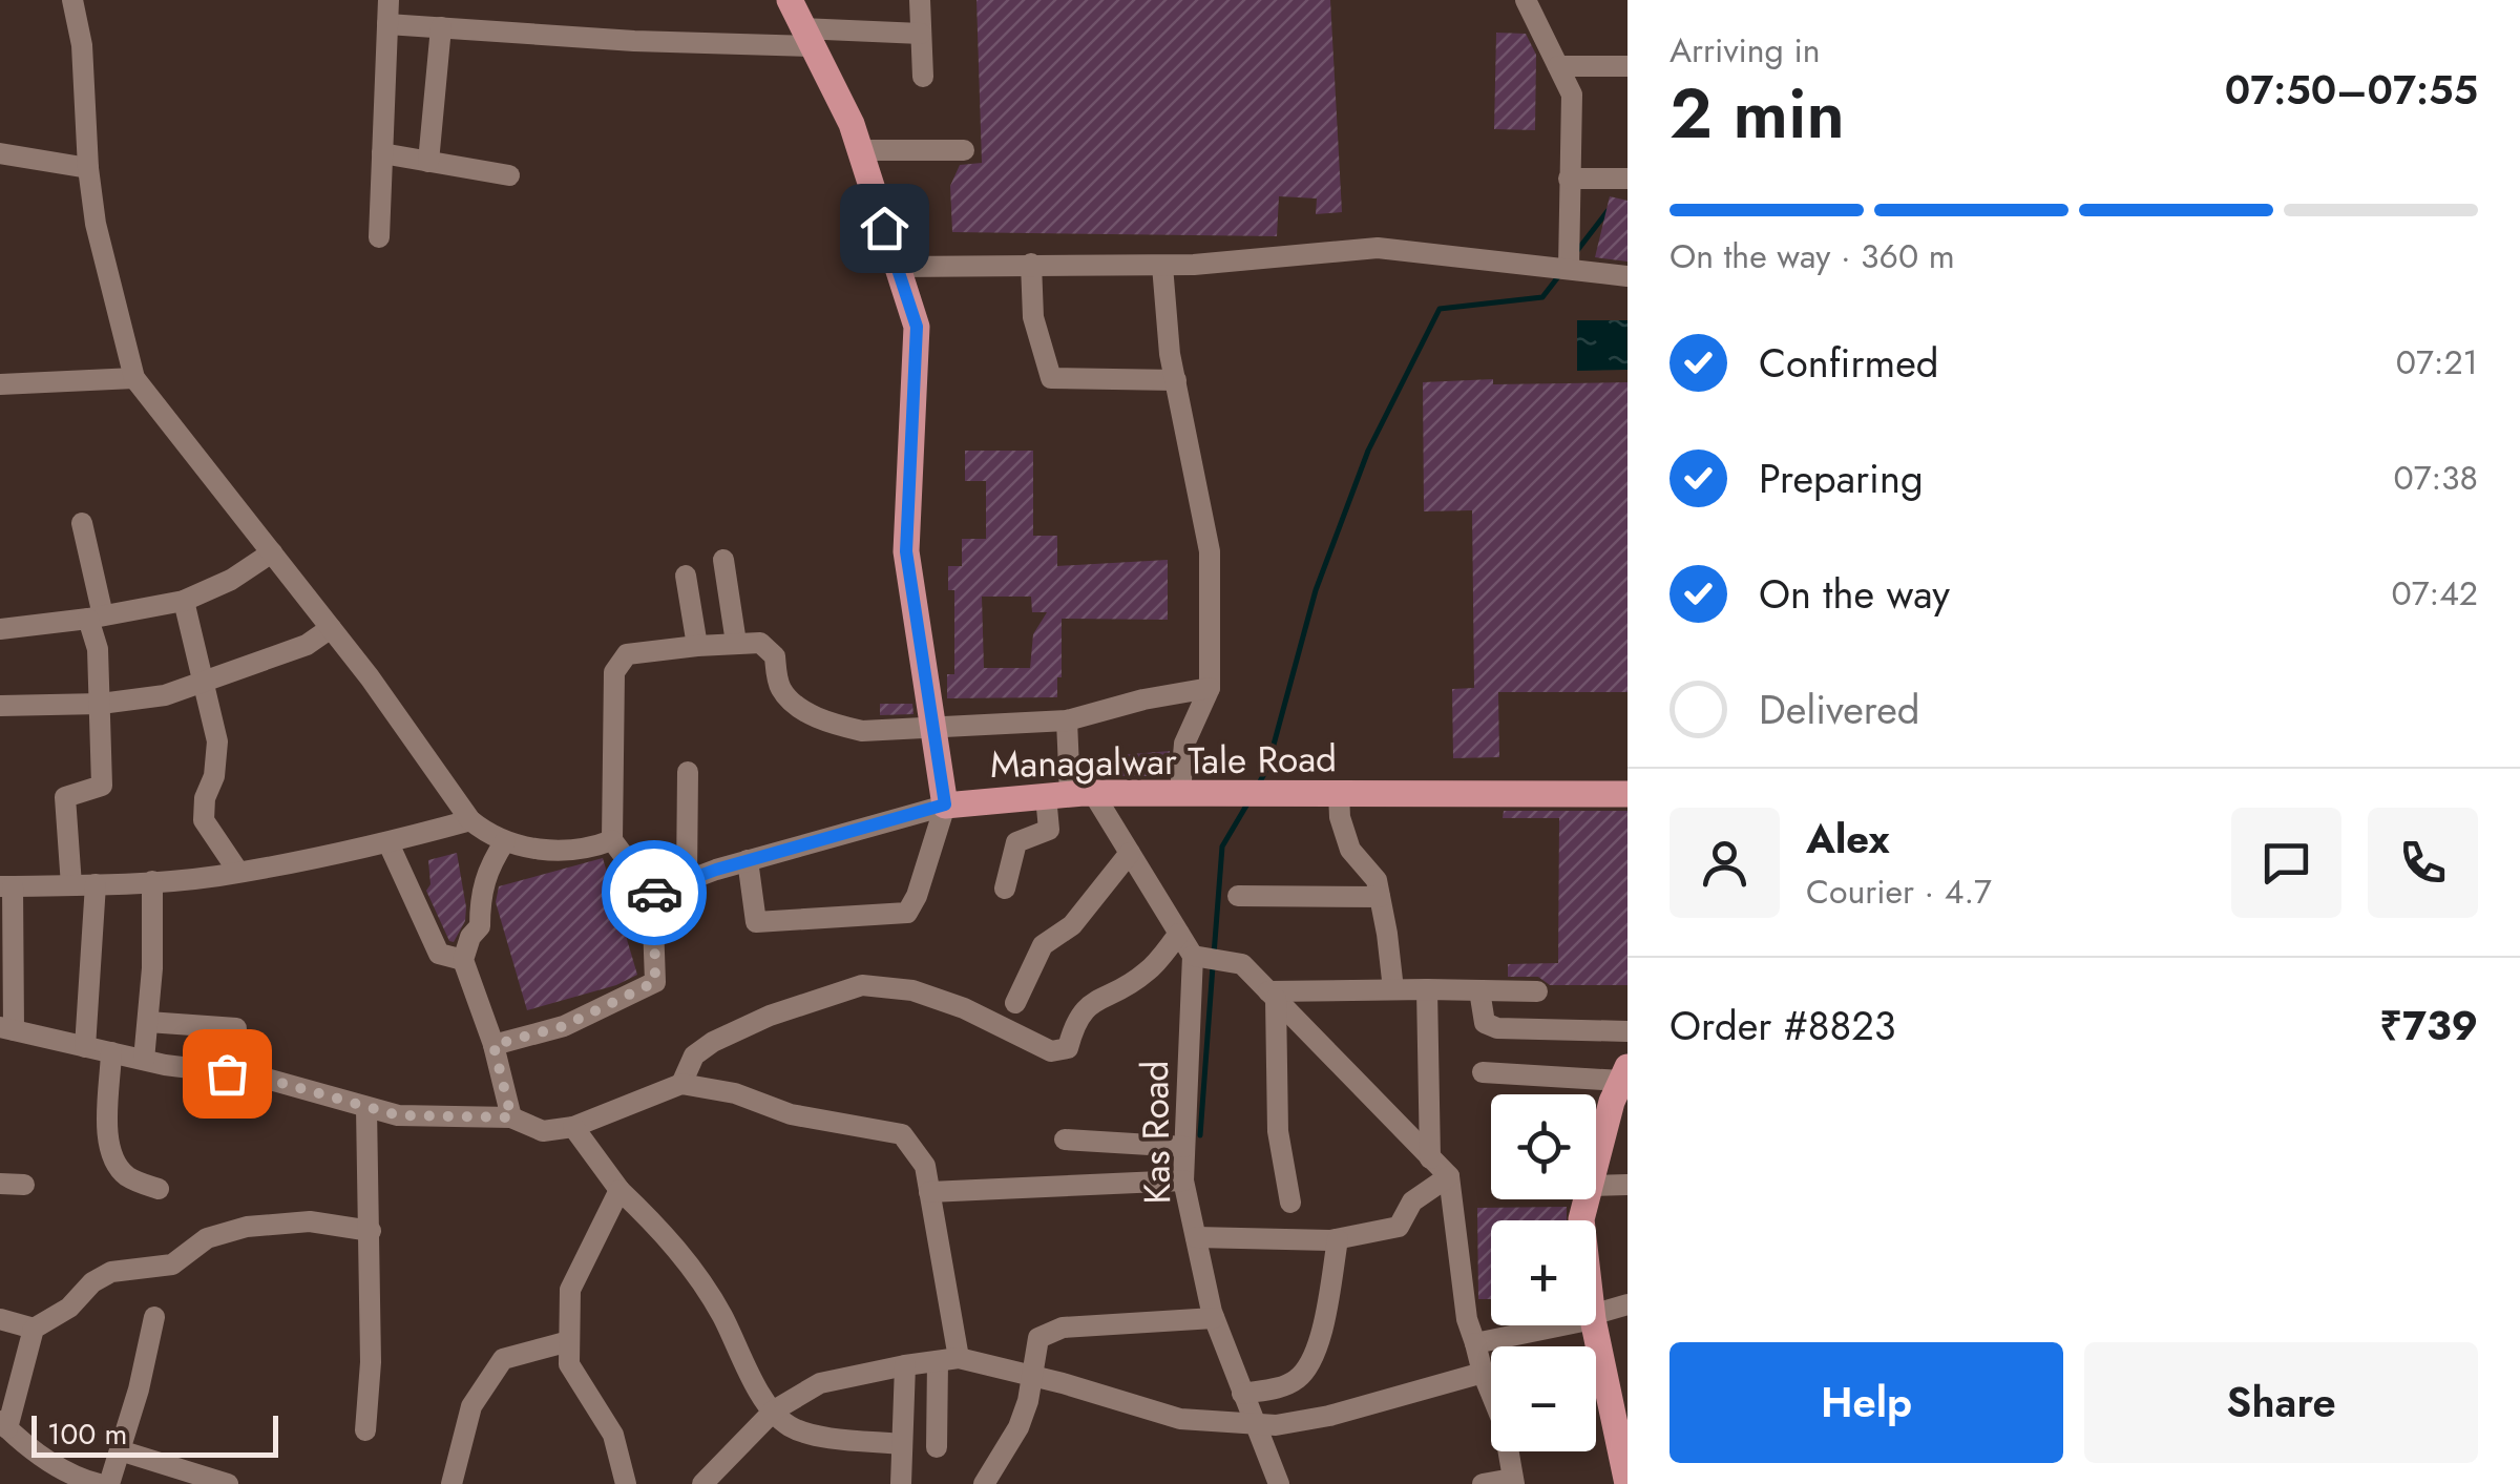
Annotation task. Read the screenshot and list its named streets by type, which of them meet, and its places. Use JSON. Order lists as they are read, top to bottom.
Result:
{
  "streets": {
    "main road": ["Managalwar Tale Road"],
    "street": ["Kas Road"]
  },
  "scale_bar": "100 m",
  "page": {
    "heading": ["2 min", "Arriving in", "07:50–07:55"],
    "panel": [
      "Alex",
      "Courier · 4.7",
      "Order #8823",
      "₹739"
    ],
    "bar": "On the way · 360 m",
    "list": [
      ["Confirmed", "07:21"],
      ["Preparing", "07:38"],
      ["On the way", "07:42"],
      "Delivered"
    ],
    "map_buttons": ["+", "−"],
    "buttons": ["Help", "Share"],
    "scale": "100 m"
  }
}
